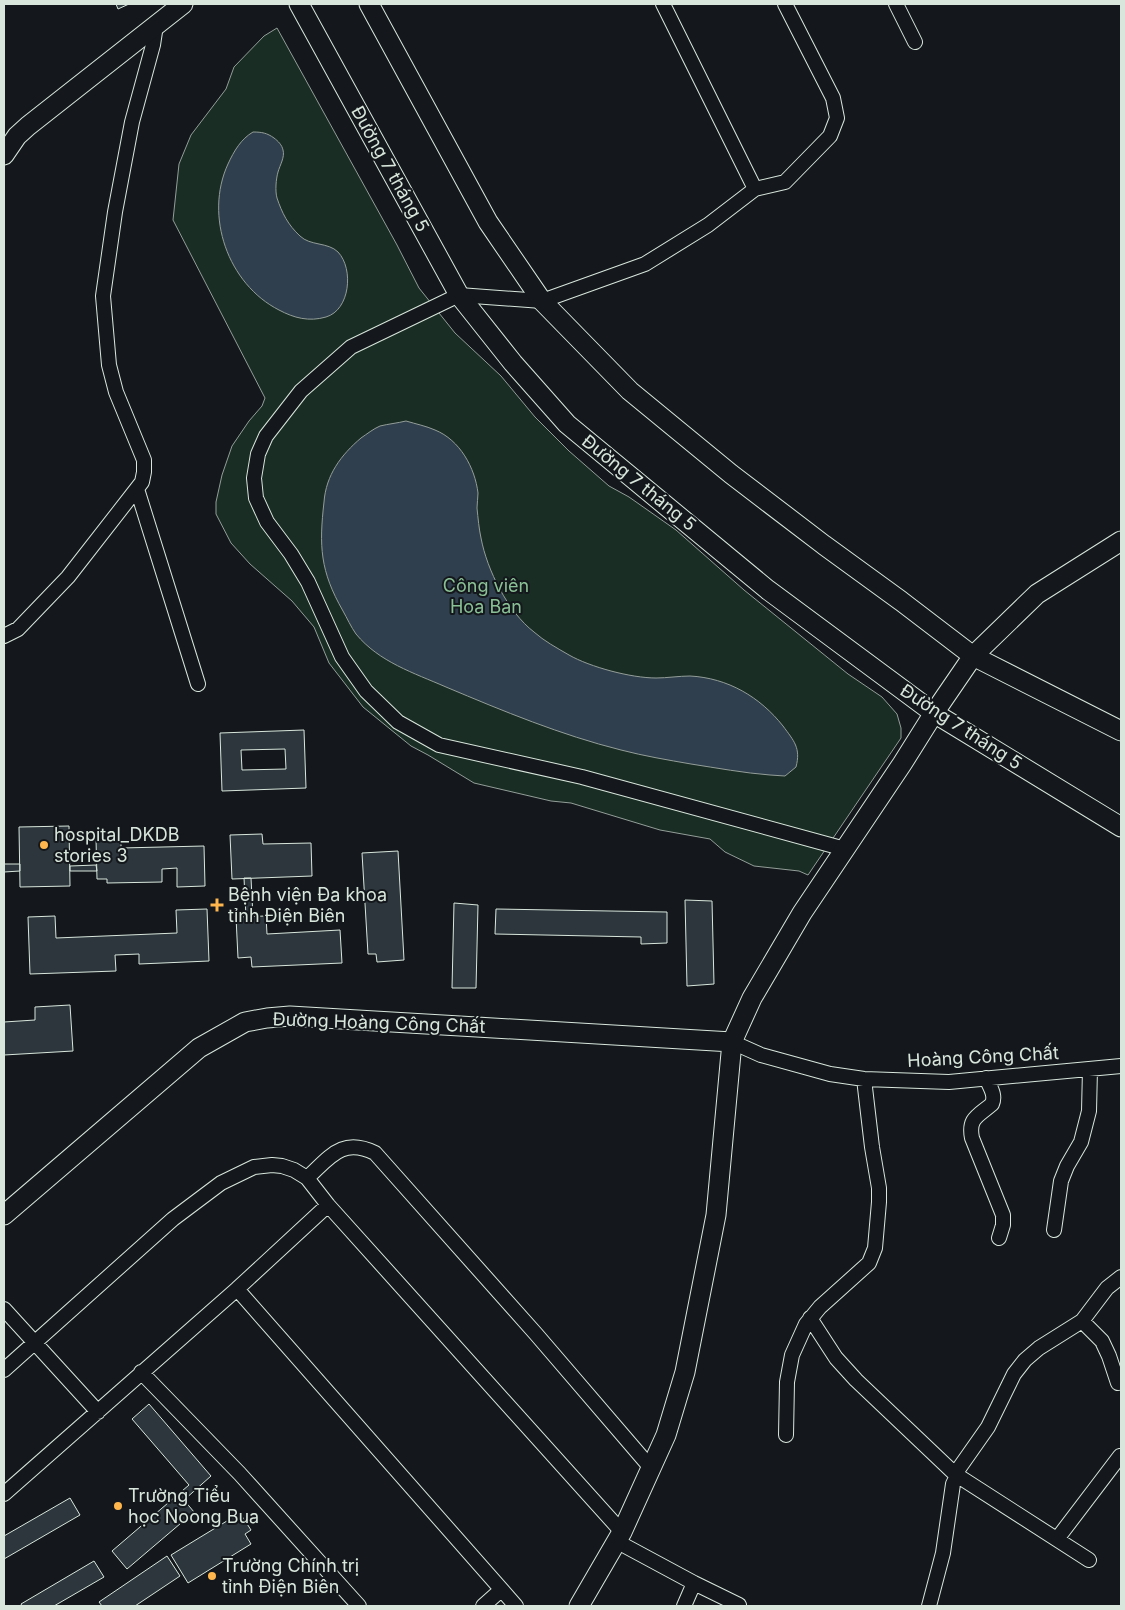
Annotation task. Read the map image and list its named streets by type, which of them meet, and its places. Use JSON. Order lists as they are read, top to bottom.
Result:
{
  "streets": {
    "street": ["Đường 7 tháng 5", "Đường Hoàng Công Chất", "Hoàng Công Chất"]
  },
  "crossings": [
    ["Đường Hoàng Công Chất", "Hoàng Công Chất"]
  ],
  "parks": ["Công viên Hoa Ban"],
  "places": {
    "other": ["hospital_DKDB stories 3", "Trường Tiểu học Noong Bua", "Trường Chính trị tỉnh Điện Biên"],
    "health": ["Bệnh viện Đa khoa tỉnh Điện Biên"]
  }
}
